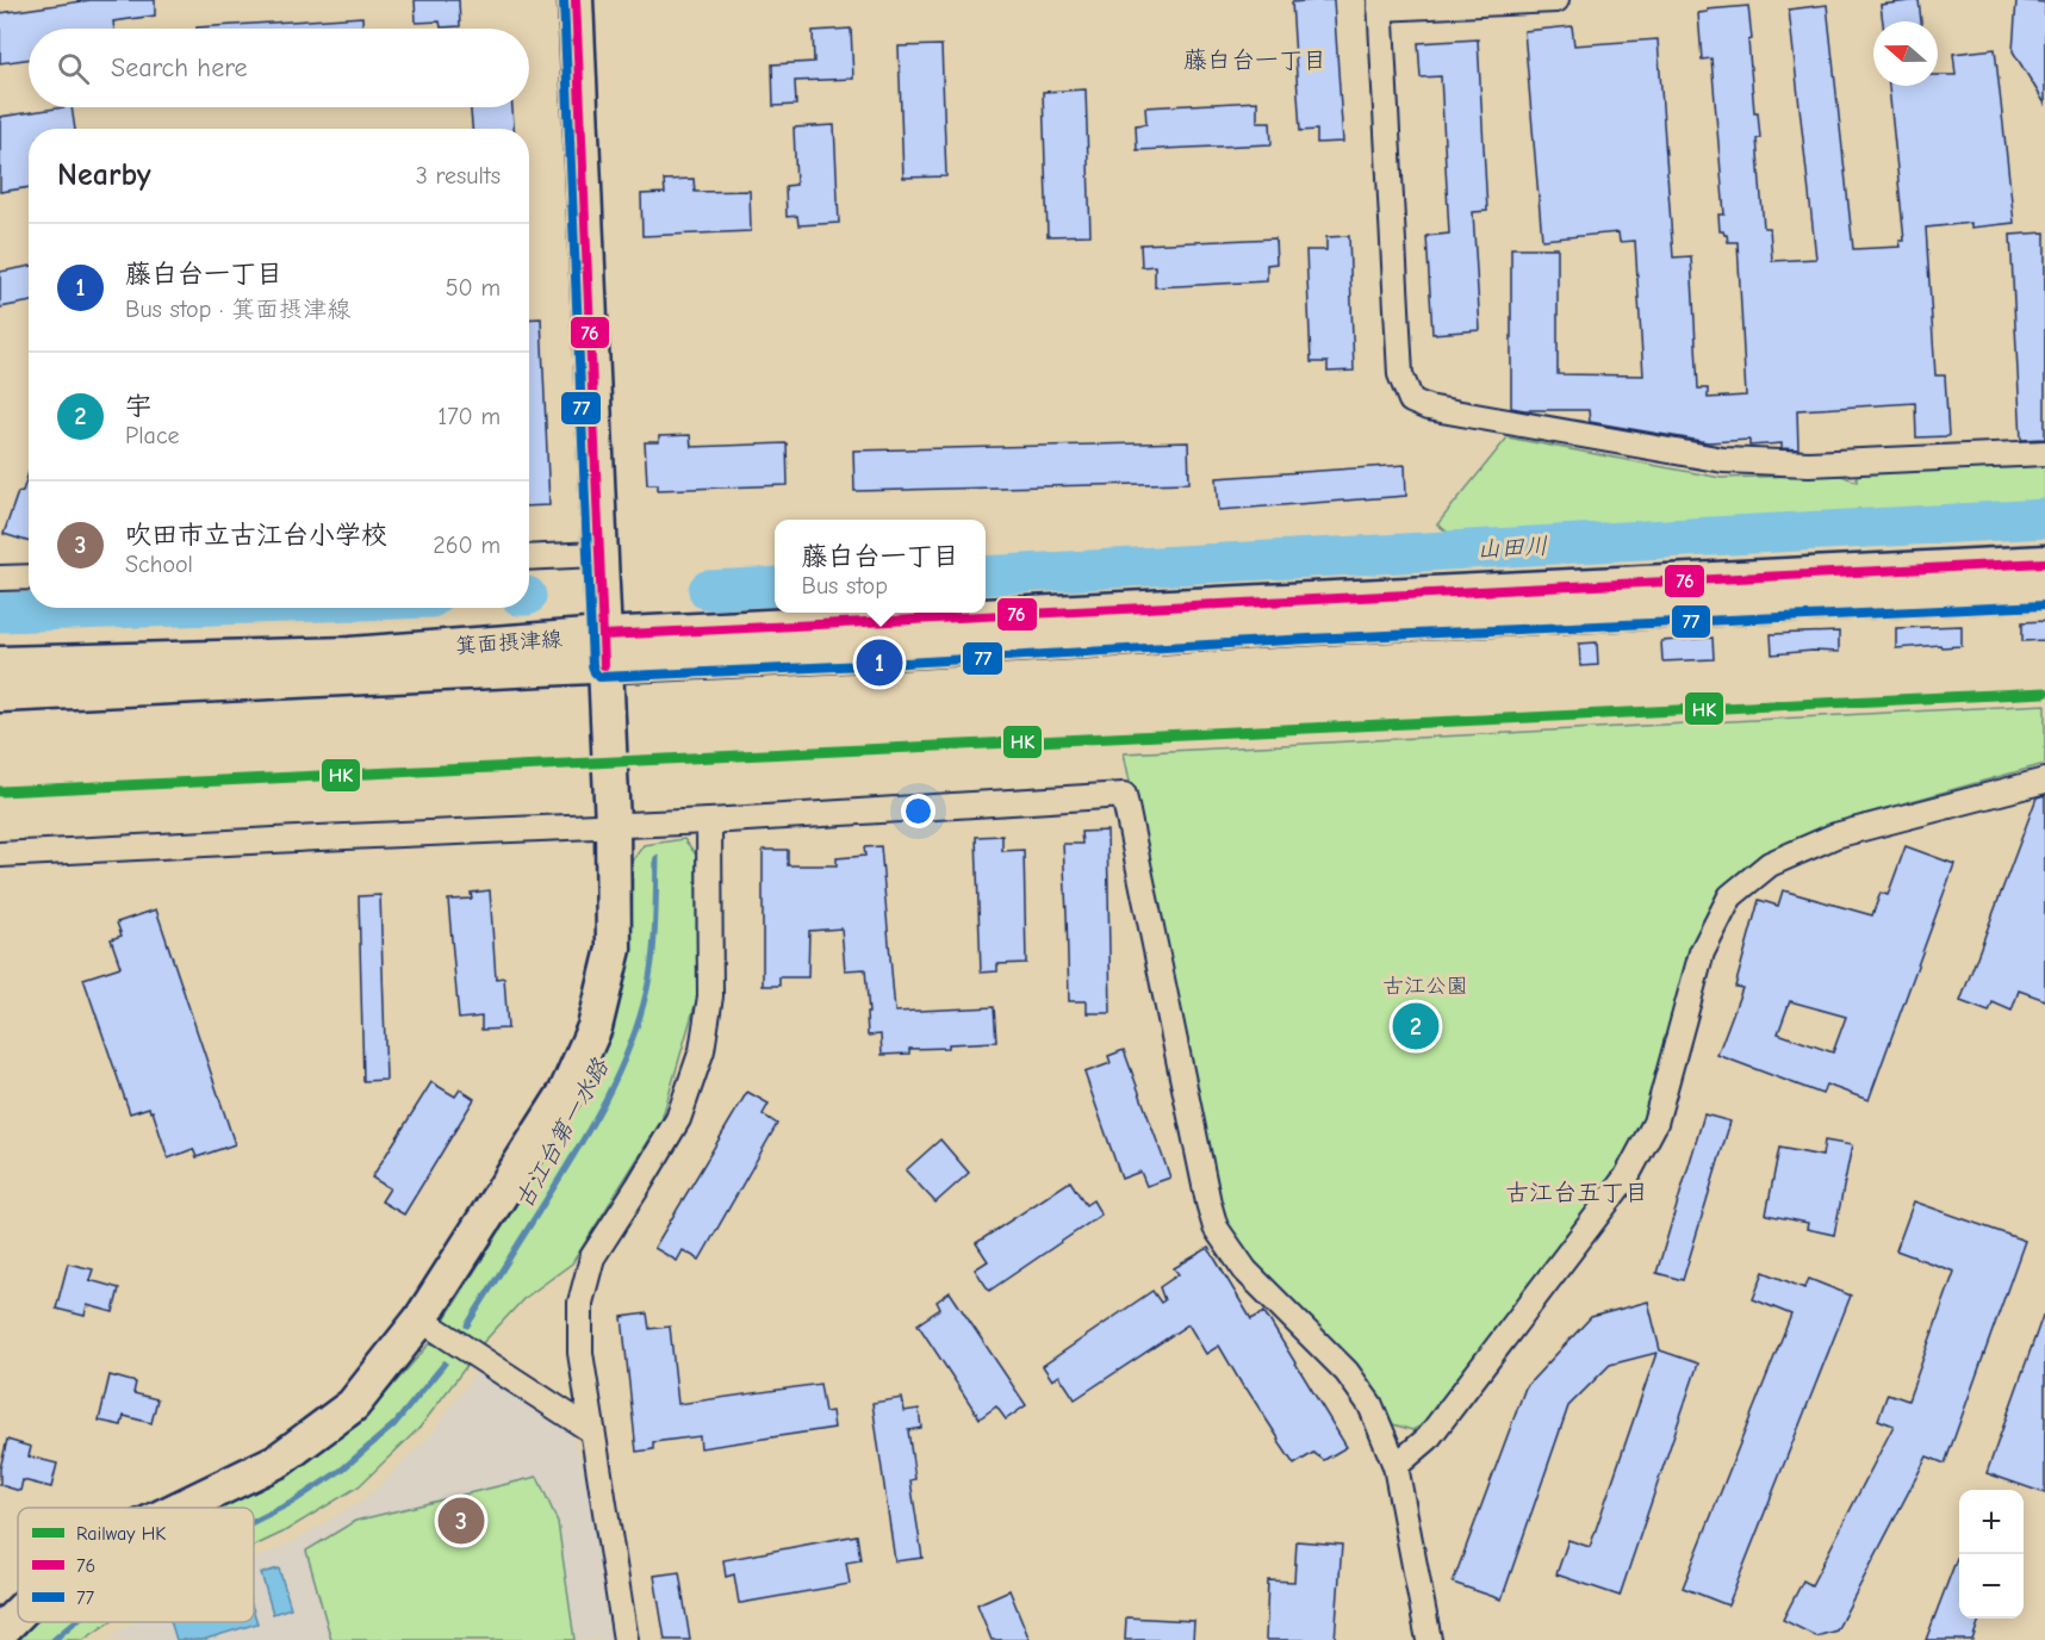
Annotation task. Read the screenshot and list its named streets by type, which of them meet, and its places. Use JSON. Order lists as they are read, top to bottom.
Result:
{
  "streets": {
    "main road": ["箕面摂津線"]
  },
  "districts": ["藤白台一丁目", "古江台五丁目"],
  "water": ["山田川", "古江台第一水路"],
  "parks": ["古江公園"],
  "lines": ["transit line 76", "transit line 77", "rail line HK"],
  "legend": ["Railway HK", "76", "77"],
  "north": "left",
  "page": {
    "search": "Search here",
    "heading": ["Nearby", "3 results"],
    "list": [
      {
        "mark": "1",
        "name": "藤白台一丁目",
        "note": "Bus stop · 箕面摂津線",
        "value": "50 m"
      },
      {
        "mark": "2",
        "name": "宇",
        "note": "Place",
        "value": "170 m"
      },
      {
        "mark": "3",
        "name": "吹田市立古江台小学校",
        "note": "School",
        "value": "260 m"
      }
    ],
    "popup": ["藤白台一丁目", "Bus stop"],
    "pins": ["1", "2", "3"],
    "map_buttons": ["+", "−"]
  }
}
